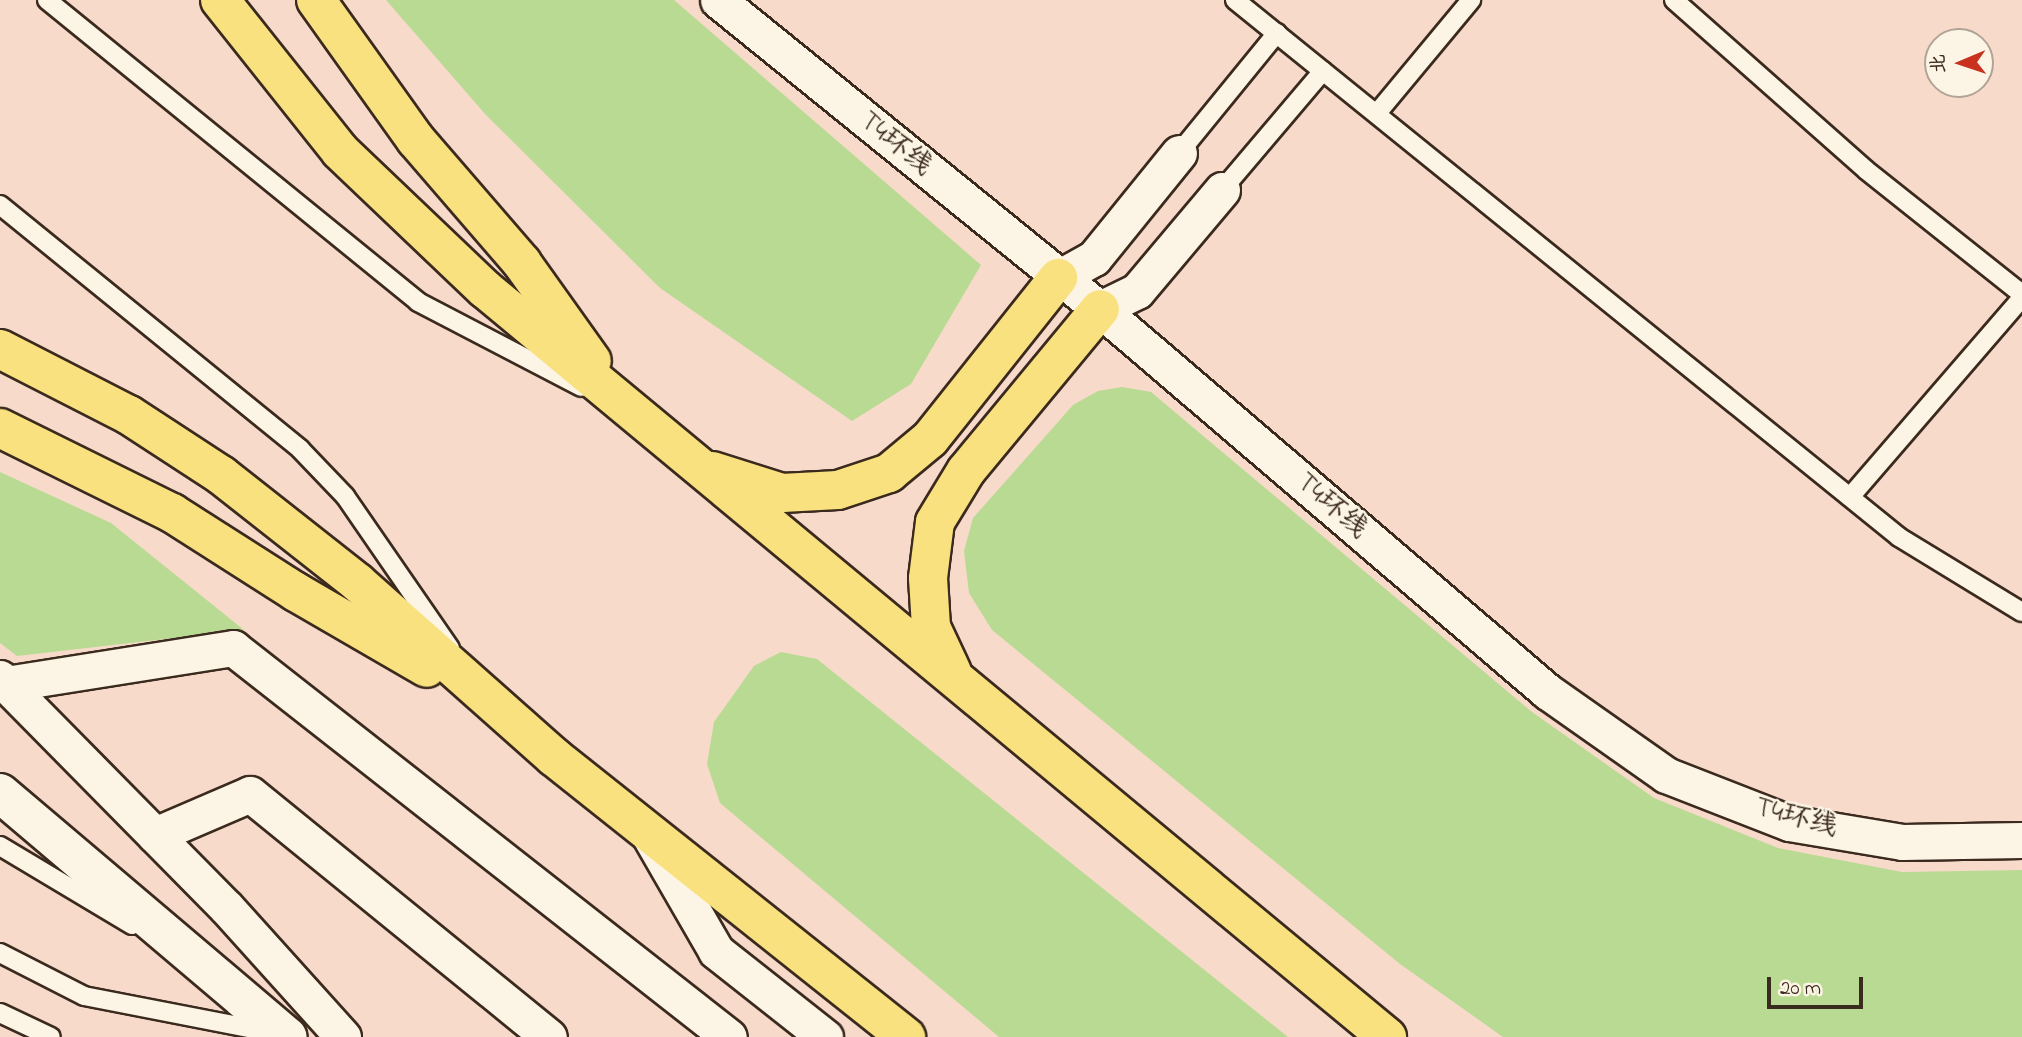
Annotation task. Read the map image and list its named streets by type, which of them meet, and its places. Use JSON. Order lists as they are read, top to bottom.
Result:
{
  "streets": {
    "street": ["T4环线"]
  },
  "scale_bar": "20 m",
  "north": "left"
}
